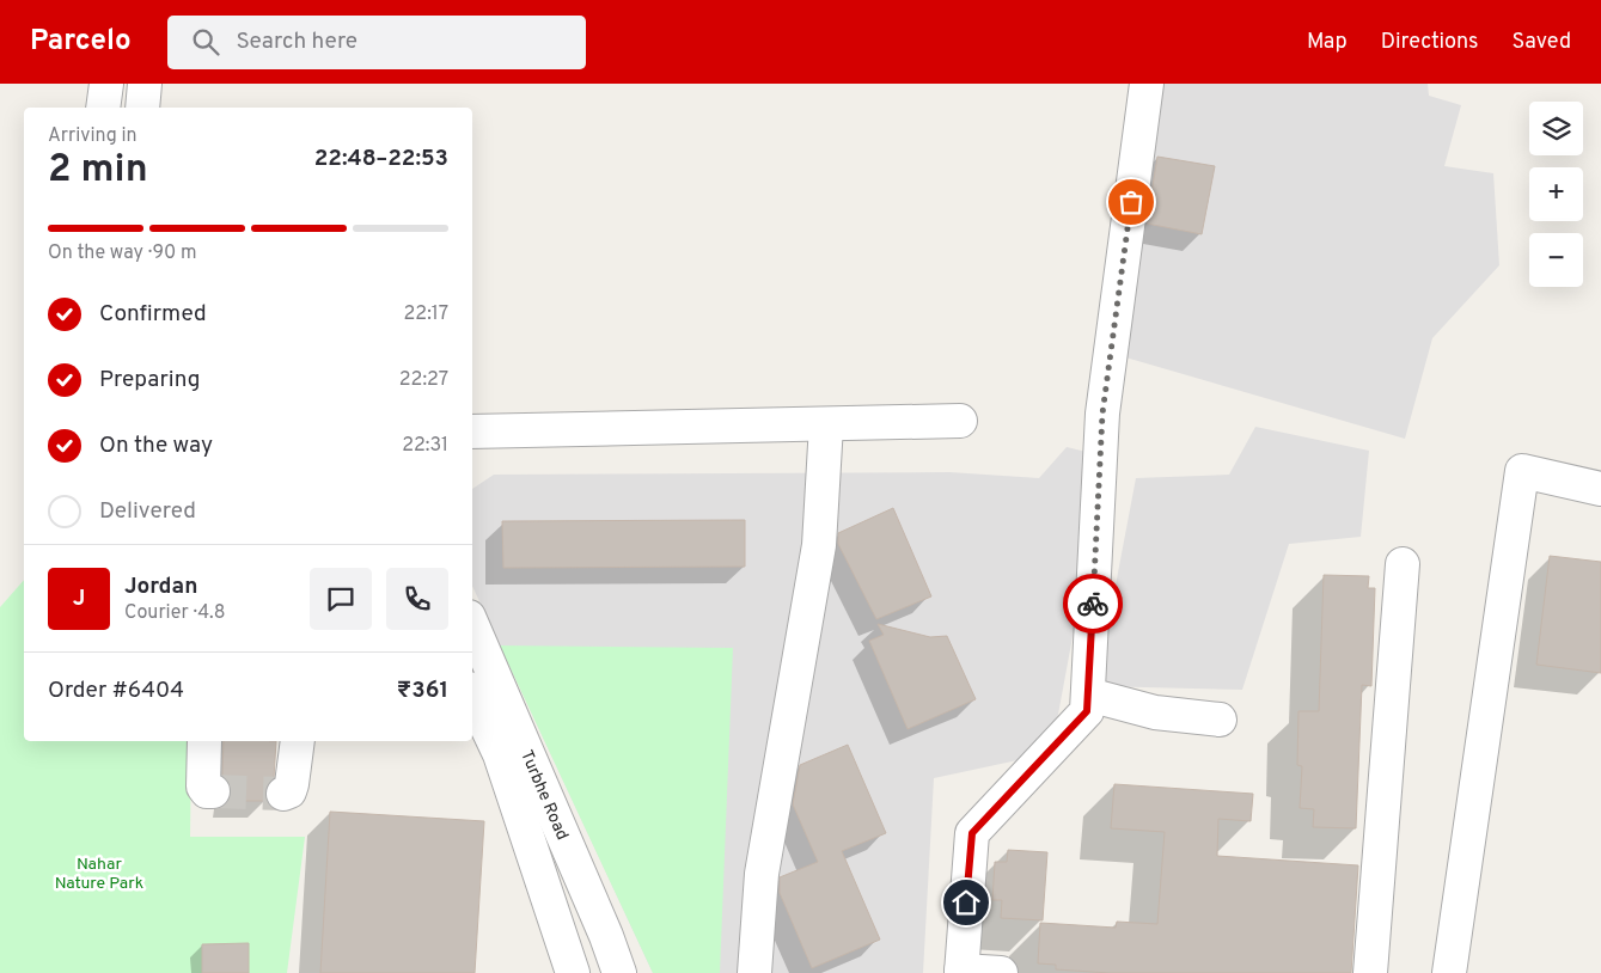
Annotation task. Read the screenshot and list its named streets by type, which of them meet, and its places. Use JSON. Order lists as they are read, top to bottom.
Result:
{
  "streets": {
    "street": ["Turbhe Road"]
  },
  "parks": ["Nahar Nature Park"],
  "page": {
    "header": "Parcelo",
    "search": "Search here",
    "nav": ["Map", "Directions", "Saved"],
    "map_buttons": ["+", "−"],
    "heading": ["2 min", "Arriving in", "22:48–22:53"],
    "panel": [
      "Jordan",
      "Courier · 4.8",
      "Order #6404",
      "₹361"
    ],
    "bar": "On the way · 90 m",
    "list": [
      ["Confirmed", "22:17"],
      ["Preparing", "22:27"],
      ["On the way", "22:31"],
      "Delivered"
    ],
    "round": "J"
  }
}
